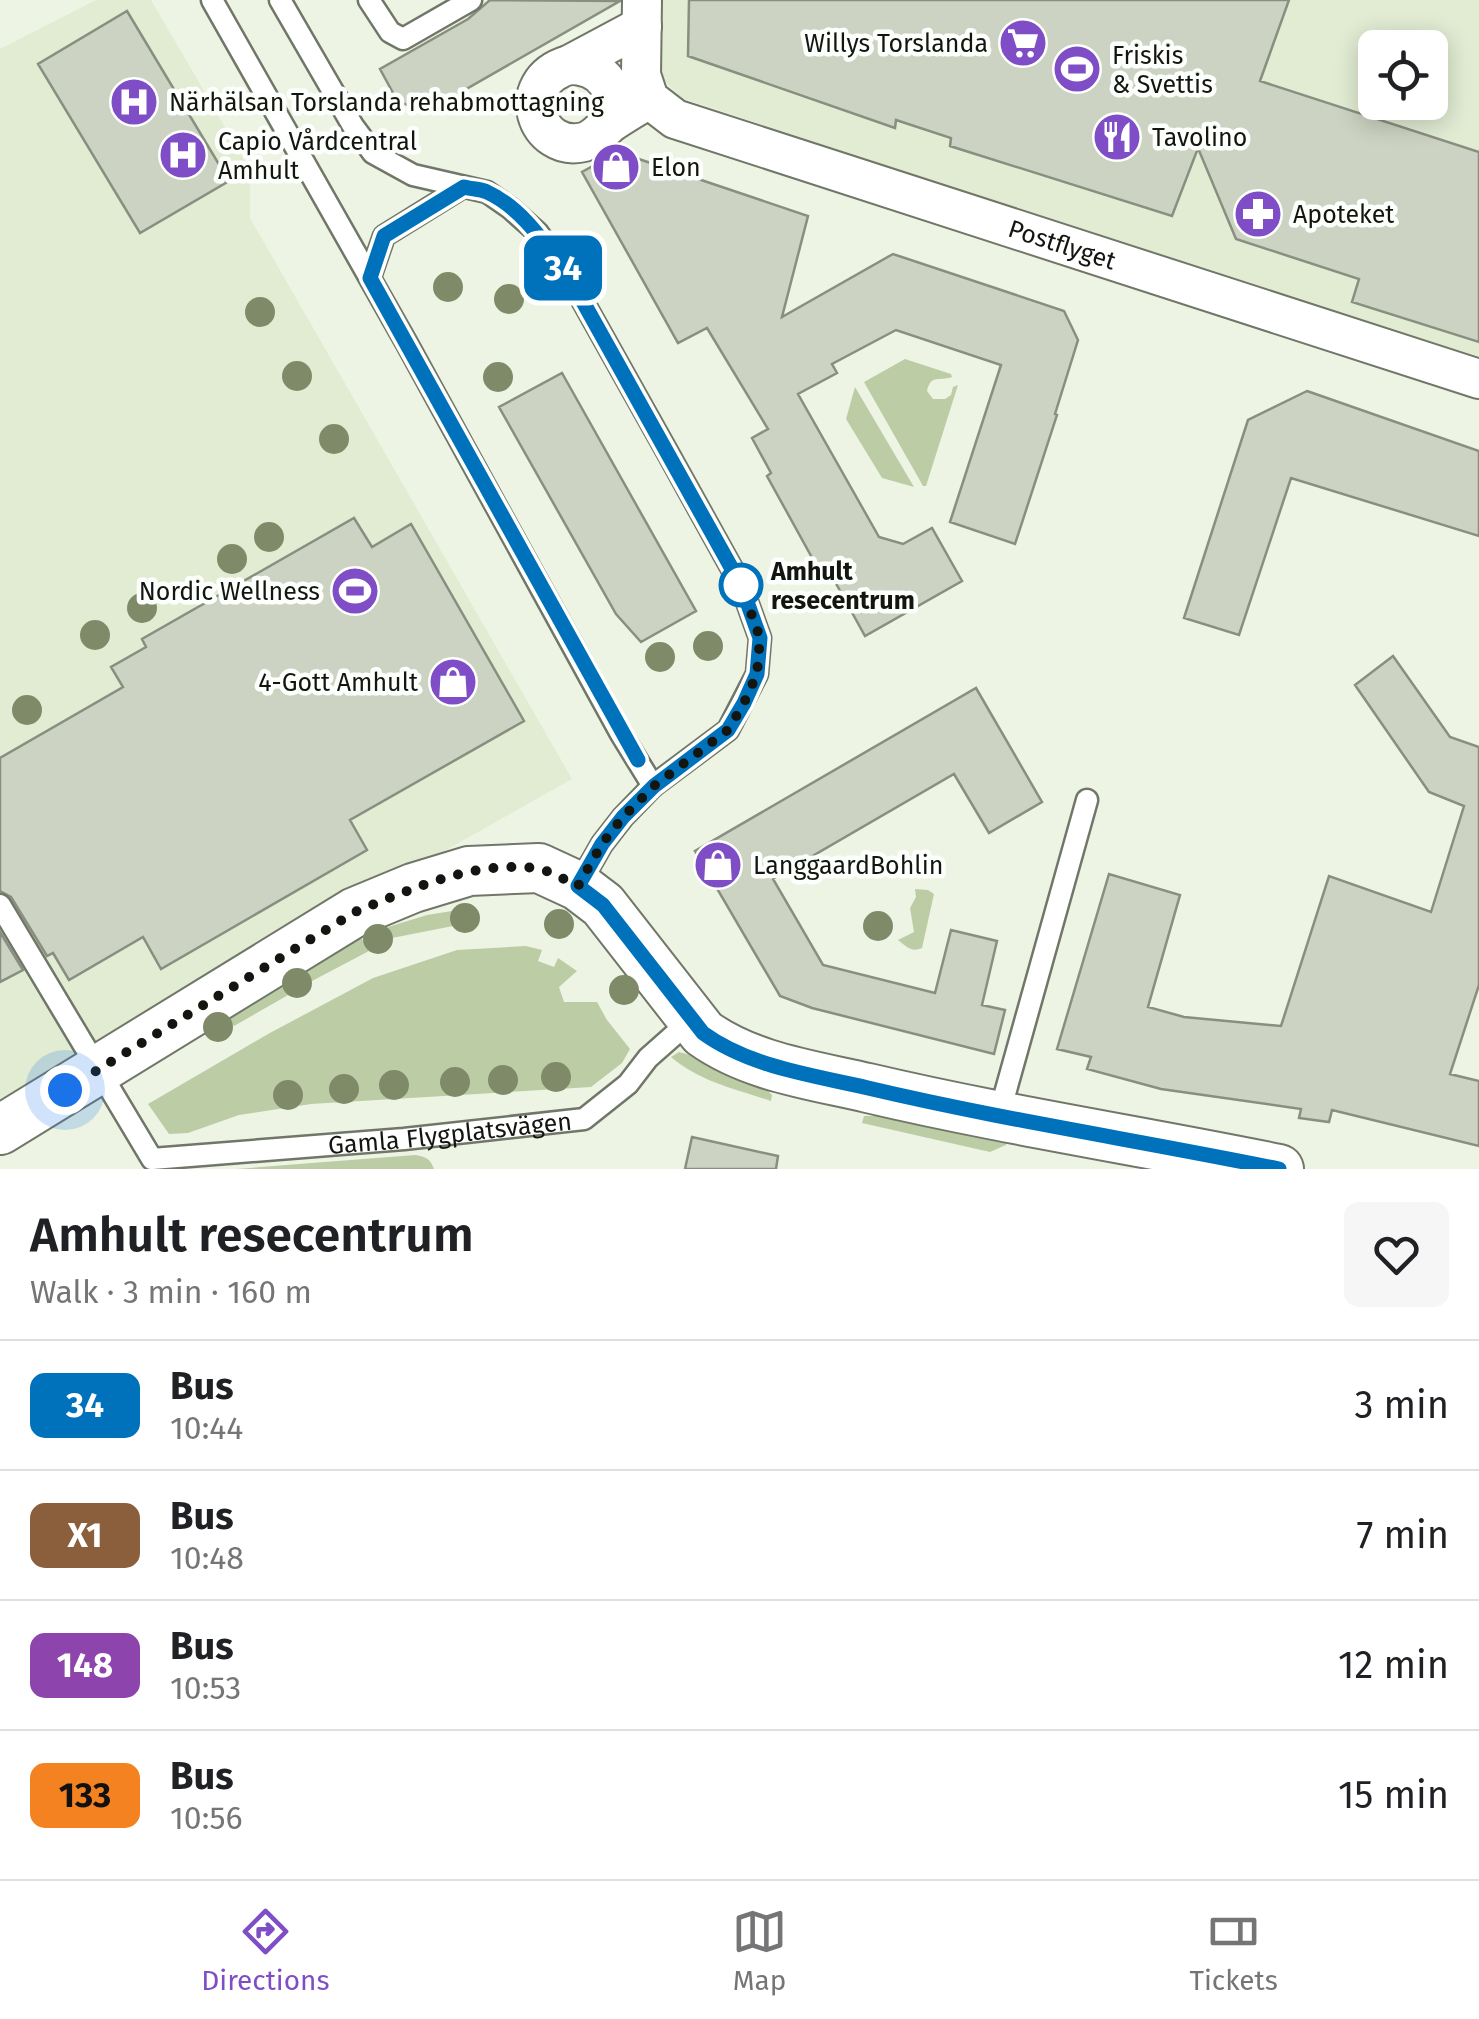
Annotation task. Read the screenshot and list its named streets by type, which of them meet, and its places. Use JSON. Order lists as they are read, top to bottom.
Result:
{
  "streets": {
    "street": ["Postflyget"],
    "lane": ["Gamla Flygplatsvägen"]
  },
  "places": {
    "supermarket": ["Willys Torslanda"],
    "sports": ["Friskis & Svettis", "Nordic Wellness"],
    "hospital": ["Närhälsan Torslanda rehabmottagning", "Capio Vårdcentral Amhult"],
    "restaurant": ["Tavolino"],
    "shop": ["Elon", "4-Gott Amhult", "LanggaardBohlin"],
    "pharmacy": ["Apoteket"],
    "other": ["Amhult resecentrum"]
  },
  "lines": ["bus line 34"],
  "page": {
    "on_map": "34",
    "heading": ["Amhult resecentrum", "Walk · 3 min · 160 m"],
    "list": [
      {
        "mark": "34",
        "name": "Bus",
        "note": "10:44",
        "value": "3 min"
      },
      {
        "mark": "X1",
        "name": "Bus",
        "note": "10:48",
        "value": "7 min"
      },
      {
        "mark": "148",
        "name": "Bus",
        "note": "10:53",
        "value": "12 min"
      },
      {
        "mark": "133",
        "name": "Bus",
        "note": "10:56",
        "value": "15 min"
      }
    ],
    "tabs": ["Directions", "Map", "Tickets"]
  }
}
